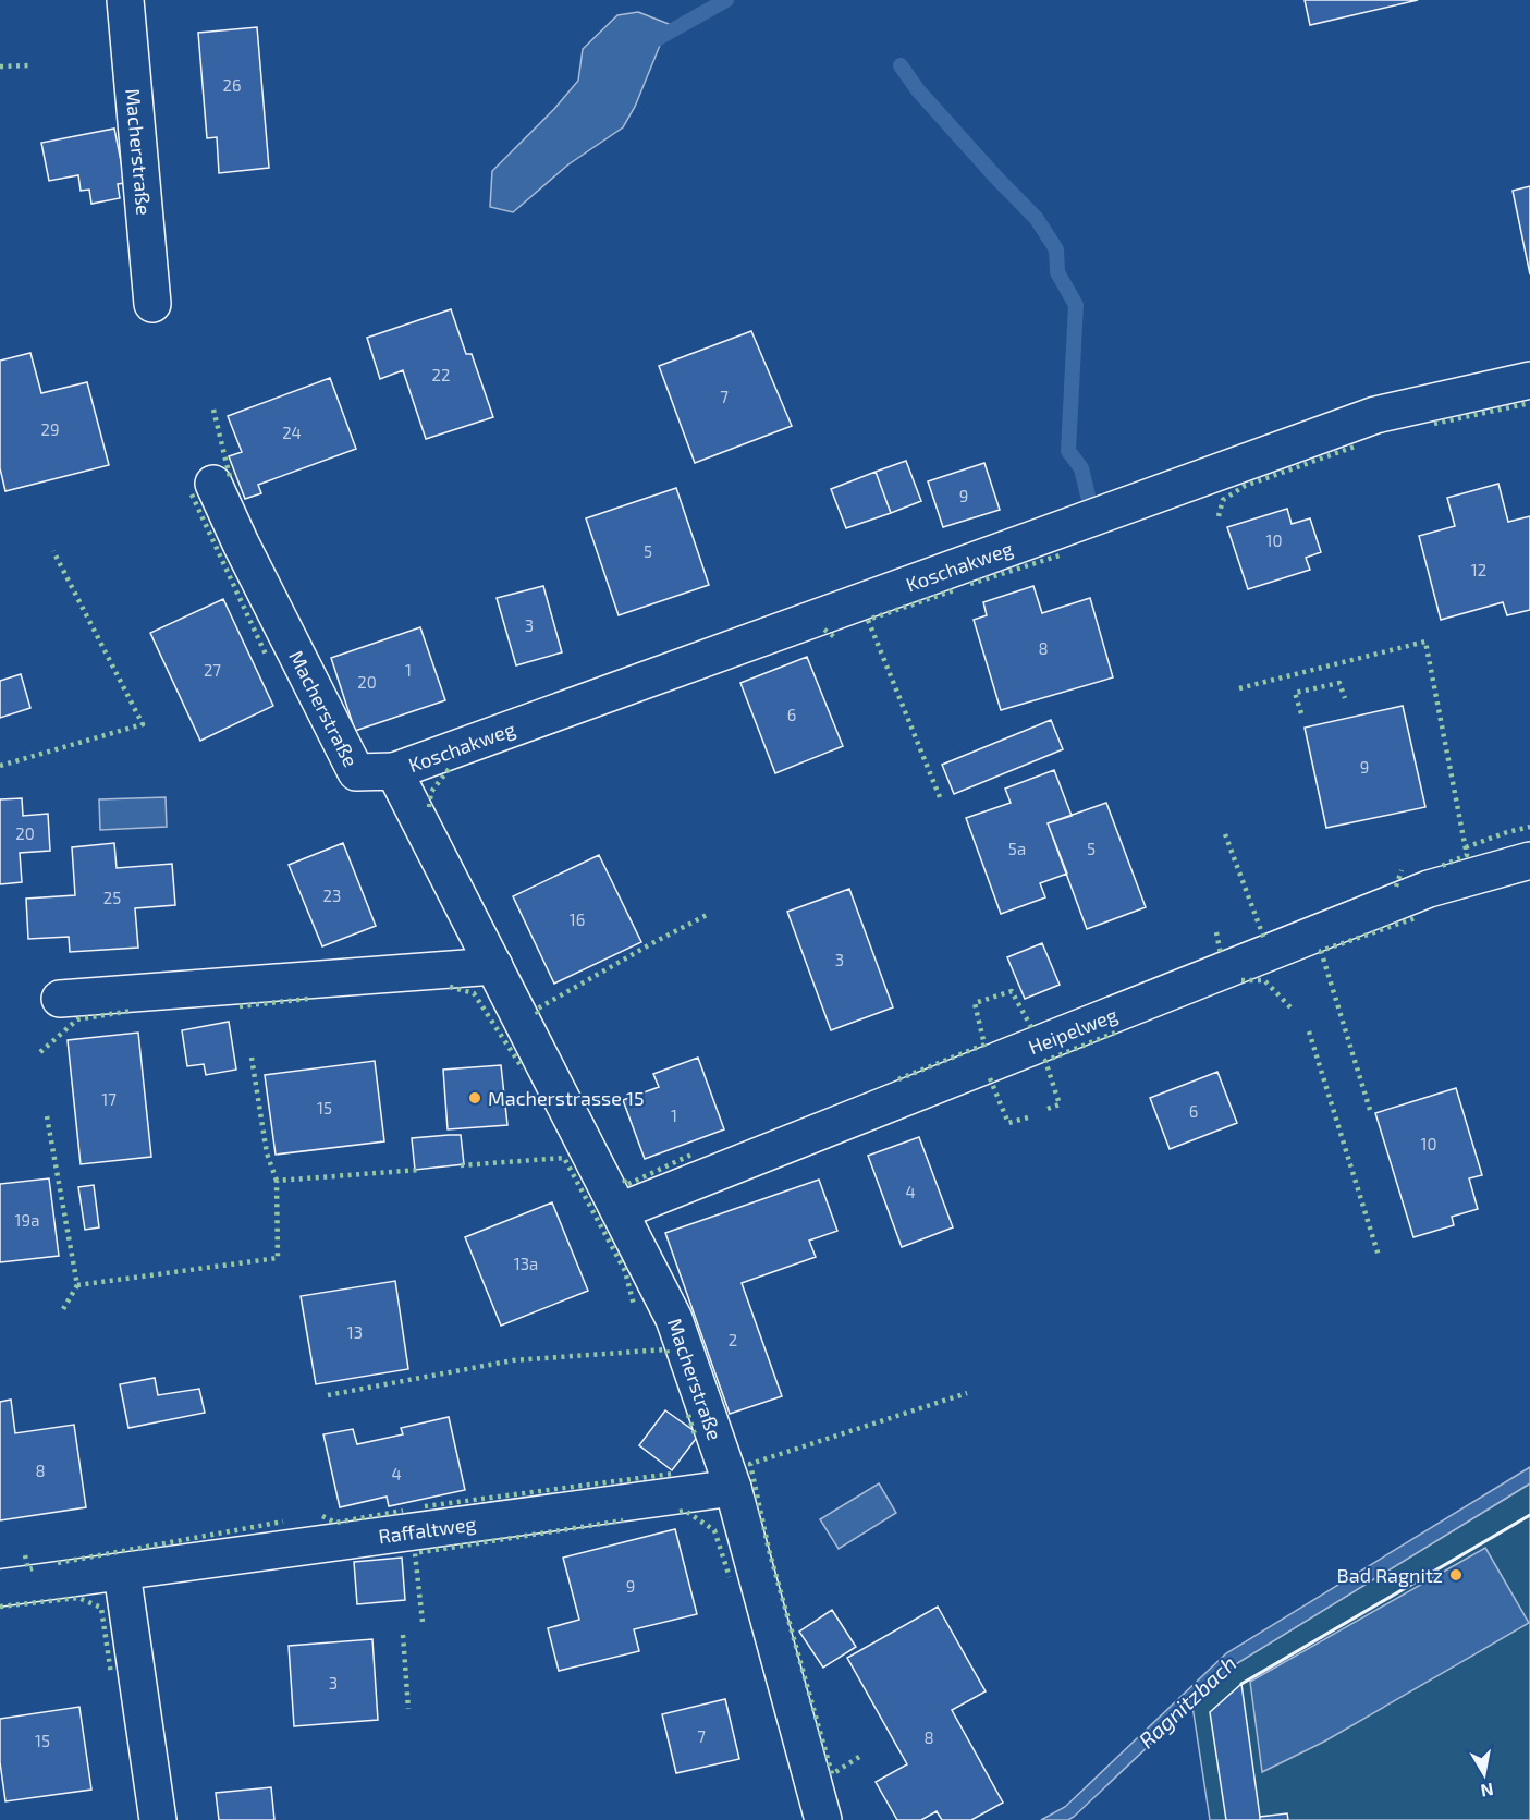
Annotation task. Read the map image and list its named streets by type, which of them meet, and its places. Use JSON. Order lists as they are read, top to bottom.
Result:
{
  "streets": {
    "street": [
      "Macherstraße",
      "Koschakweg",
      "Heipelweg",
      "Raffaltweg"
    ]
  },
  "crossings": [
    ["Macherstraße", "Koschakweg"],
    ["Macherstraße", "Heipelweg"],
    ["Macherstraße", "Raffaltweg"]
  ],
  "water": ["Ragnitzbach"],
  "places": ["Macherstrasse 15", "Bad Ragnitz"],
  "house_numbers": [
    "26",
    "22",
    "7",
    "29",
    "24",
    "9",
    "10",
    "5",
    "12",
    "3",
    "8",
    "27",
    "1",
    "20",
    "6",
    "9",
    "20",
    "5a",
    "5",
    "23",
    "25",
    "16",
    "3",
    "17",
    "15",
    "6",
    "1",
    "10",
    "4",
    "19a",
    "13a",
    "13",
    "2",
    "8",
    "4",
    "9",
    "3",
    "7",
    "8",
    "15"
  ],
  "north": "bottom"
}
